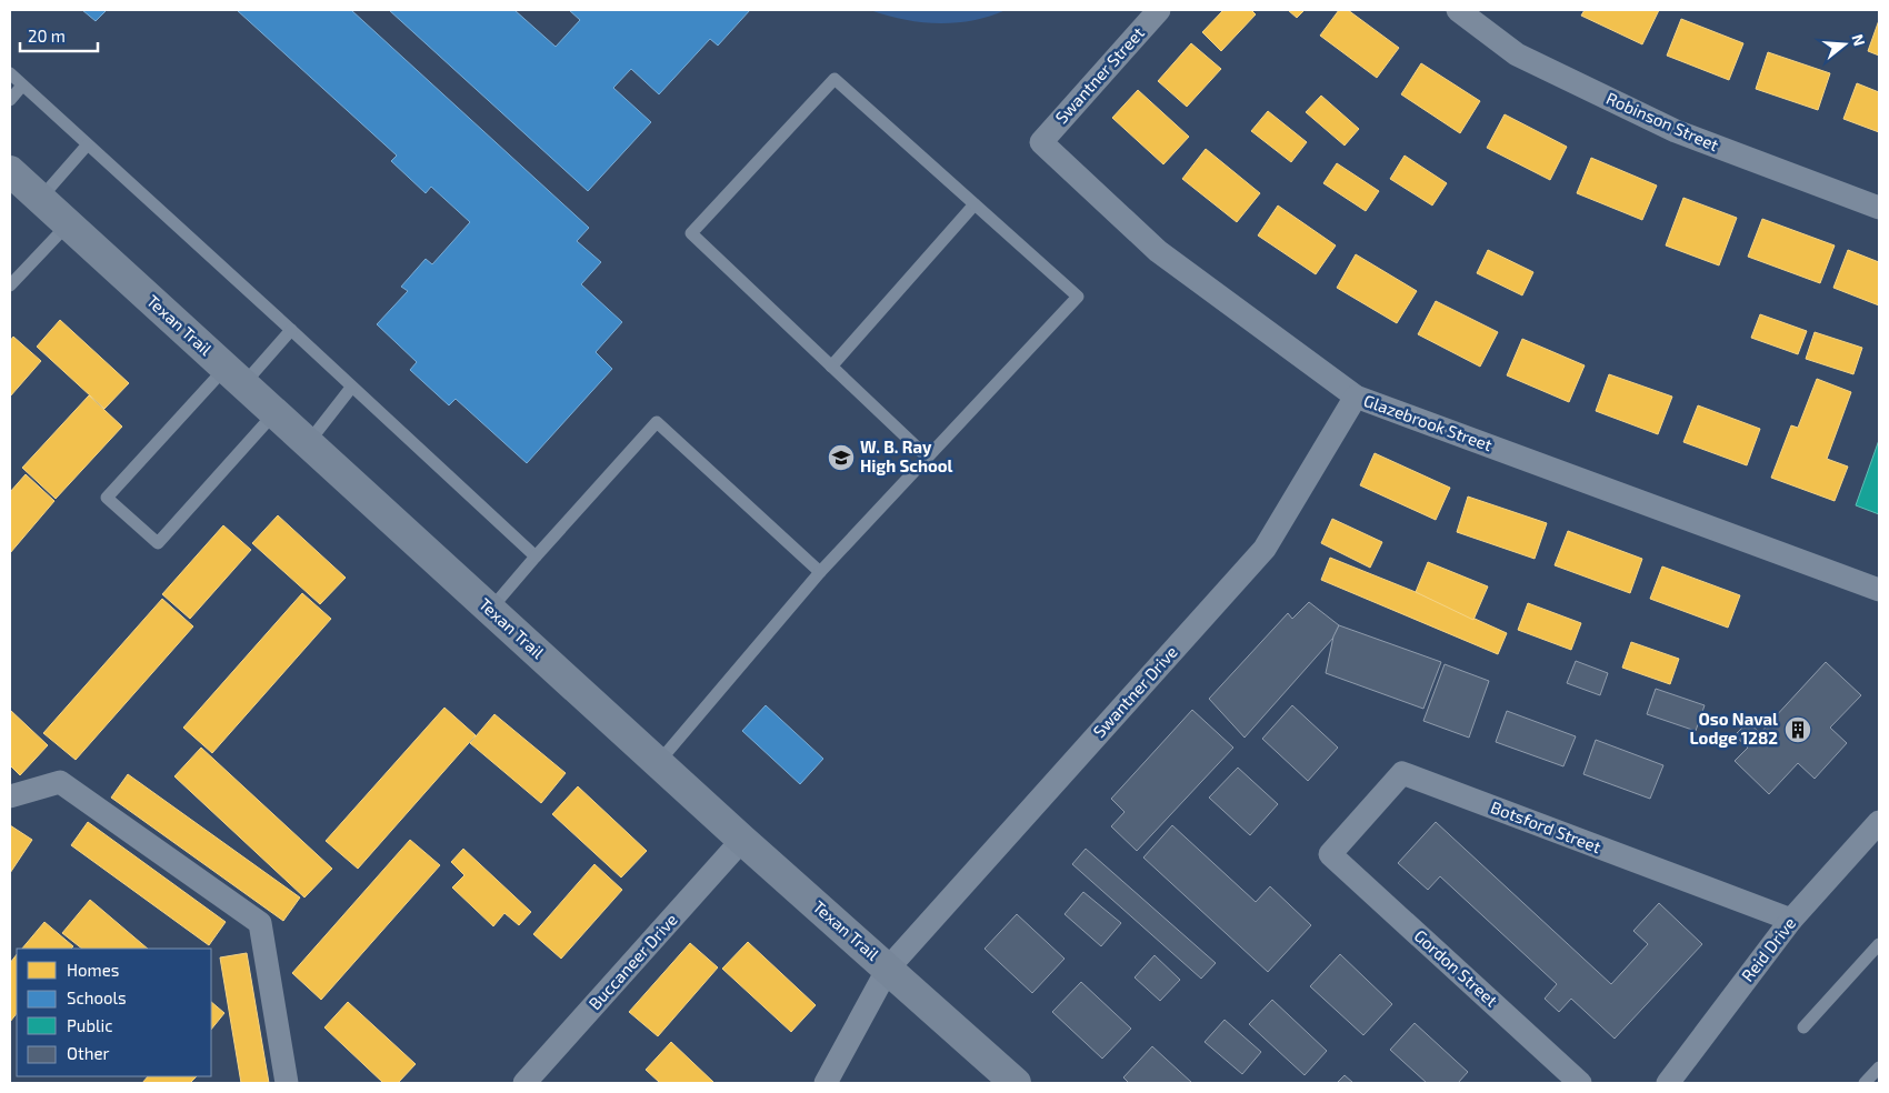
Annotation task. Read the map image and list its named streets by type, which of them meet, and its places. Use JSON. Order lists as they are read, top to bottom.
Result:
{
  "streets": {
    "street": [
      "Swantner Street",
      "Robinson Street",
      "Texan Trail",
      "Glazebrook Street",
      "Swantner Drive",
      "Botsford Street",
      "Reid Drive",
      "Buccaneer Drive",
      "Gordon Street"
    ]
  },
  "crossings": [
    ["Swantner Street", "Glazebrook Street"],
    ["Texan Trail", "Swantner Drive"],
    ["Texan Trail", "Buccaneer Drive"],
    ["Glazebrook Street", "Swantner Drive"],
    ["Botsford Street", "Reid Drive"],
    ["Botsford Street", "Gordon Street"]
  ],
  "places": {
    "school or university": ["W. B. Ray High School"],
    "building": ["Oso Naval Lodge 1282"]
  },
  "legend": [
    "Homes",
    "Schools",
    "Public",
    "Other"
  ],
  "scale_bar": "20 m",
  "north": "right"
}
